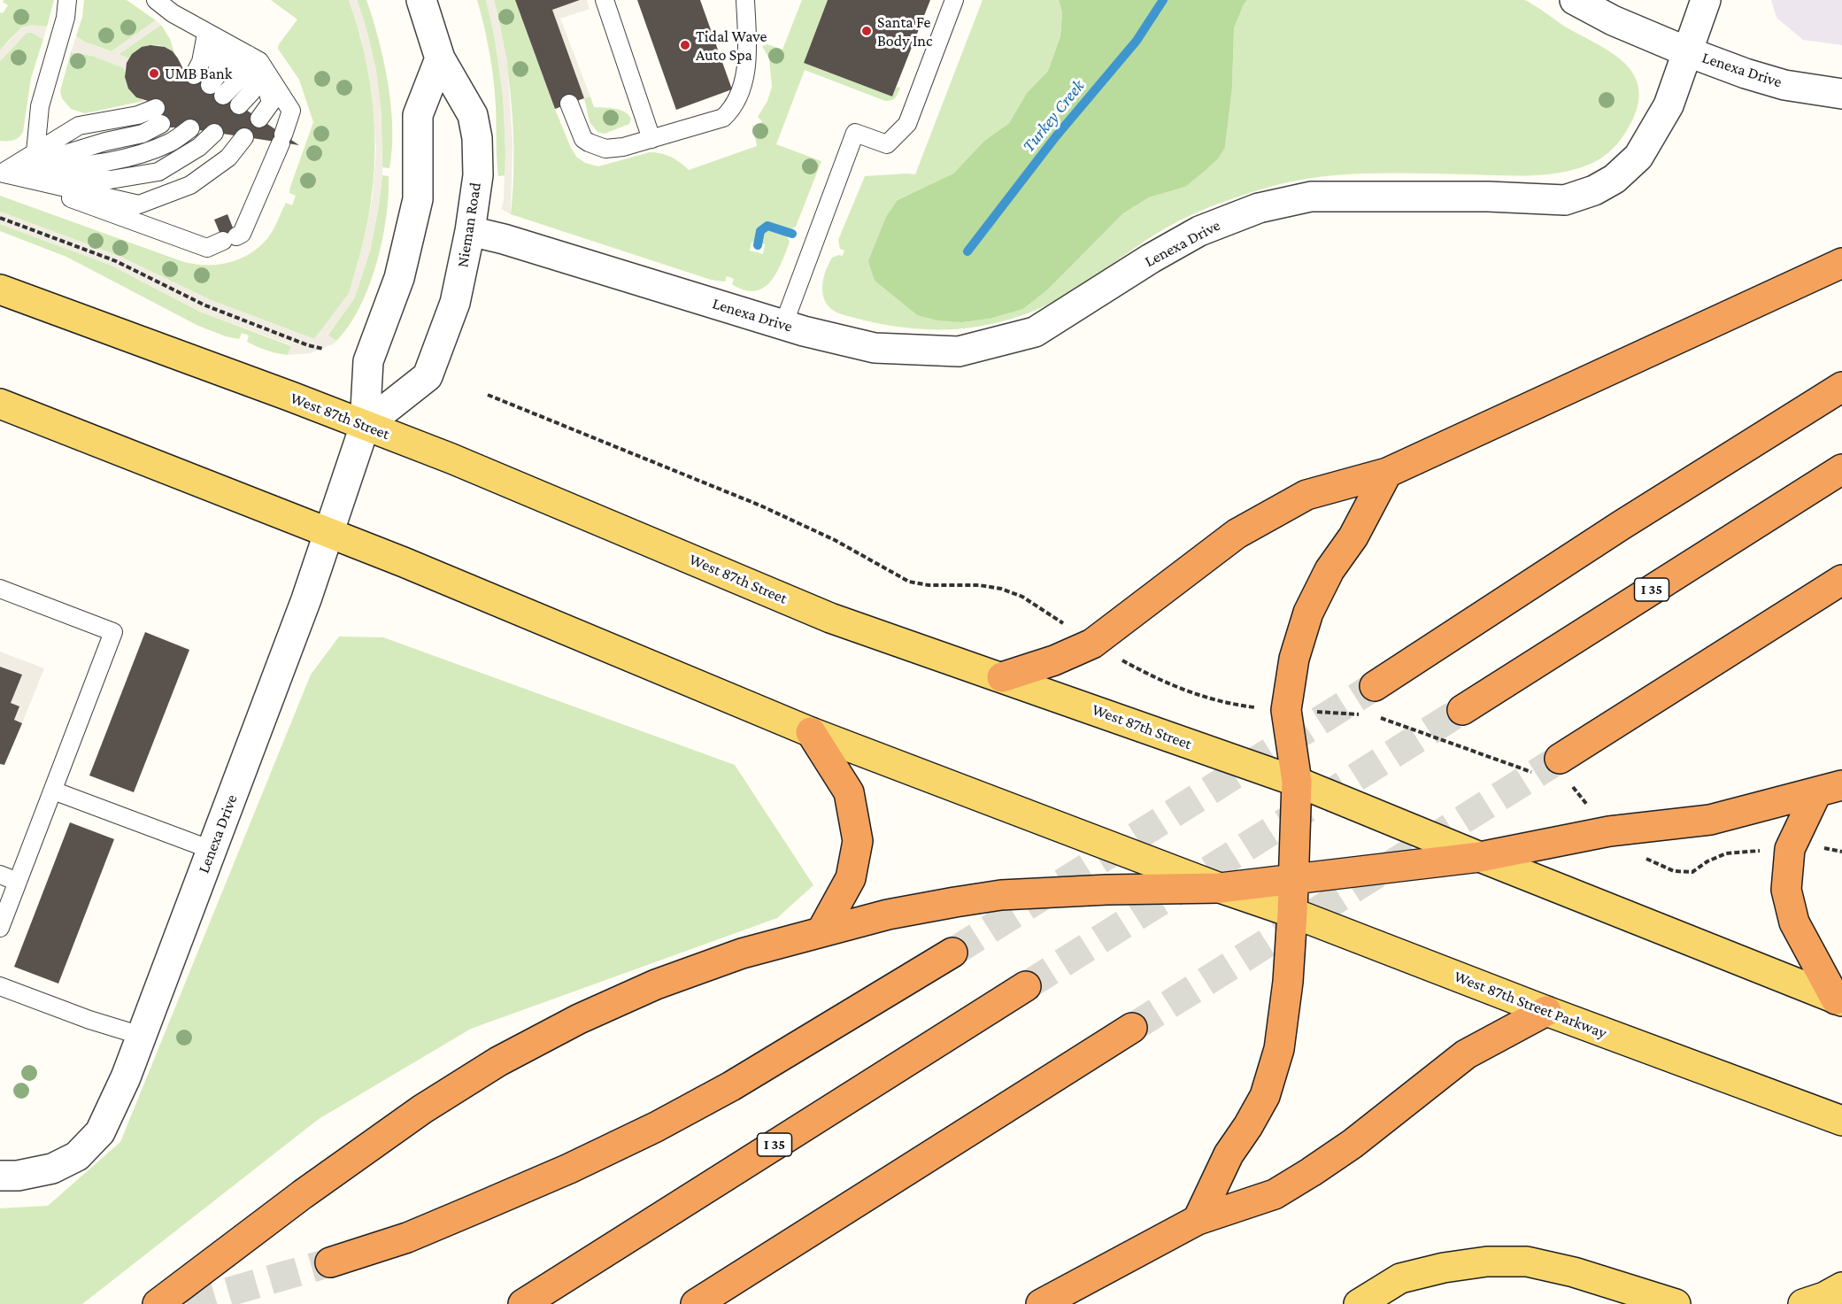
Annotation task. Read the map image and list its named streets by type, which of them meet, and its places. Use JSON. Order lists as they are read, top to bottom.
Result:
{
  "streets": {
    "highway": ["I 35"],
    "main road": ["West 87th Street", "West 87th Street Parkway"],
    "street": ["Lenexa Drive", "Nieman Road"]
  },
  "crossings": [
    ["Lenexa Drive", "Nieman Road"],
    ["Lenexa Drive", "West 87th Street"],
    ["Nieman Road", "West 87th Street"]
  ],
  "water": ["Turkey Creek"],
  "places": ["Santa Fe Body Inc", "Tidal Wave Auto Spa", "UMB Bank"]
}
